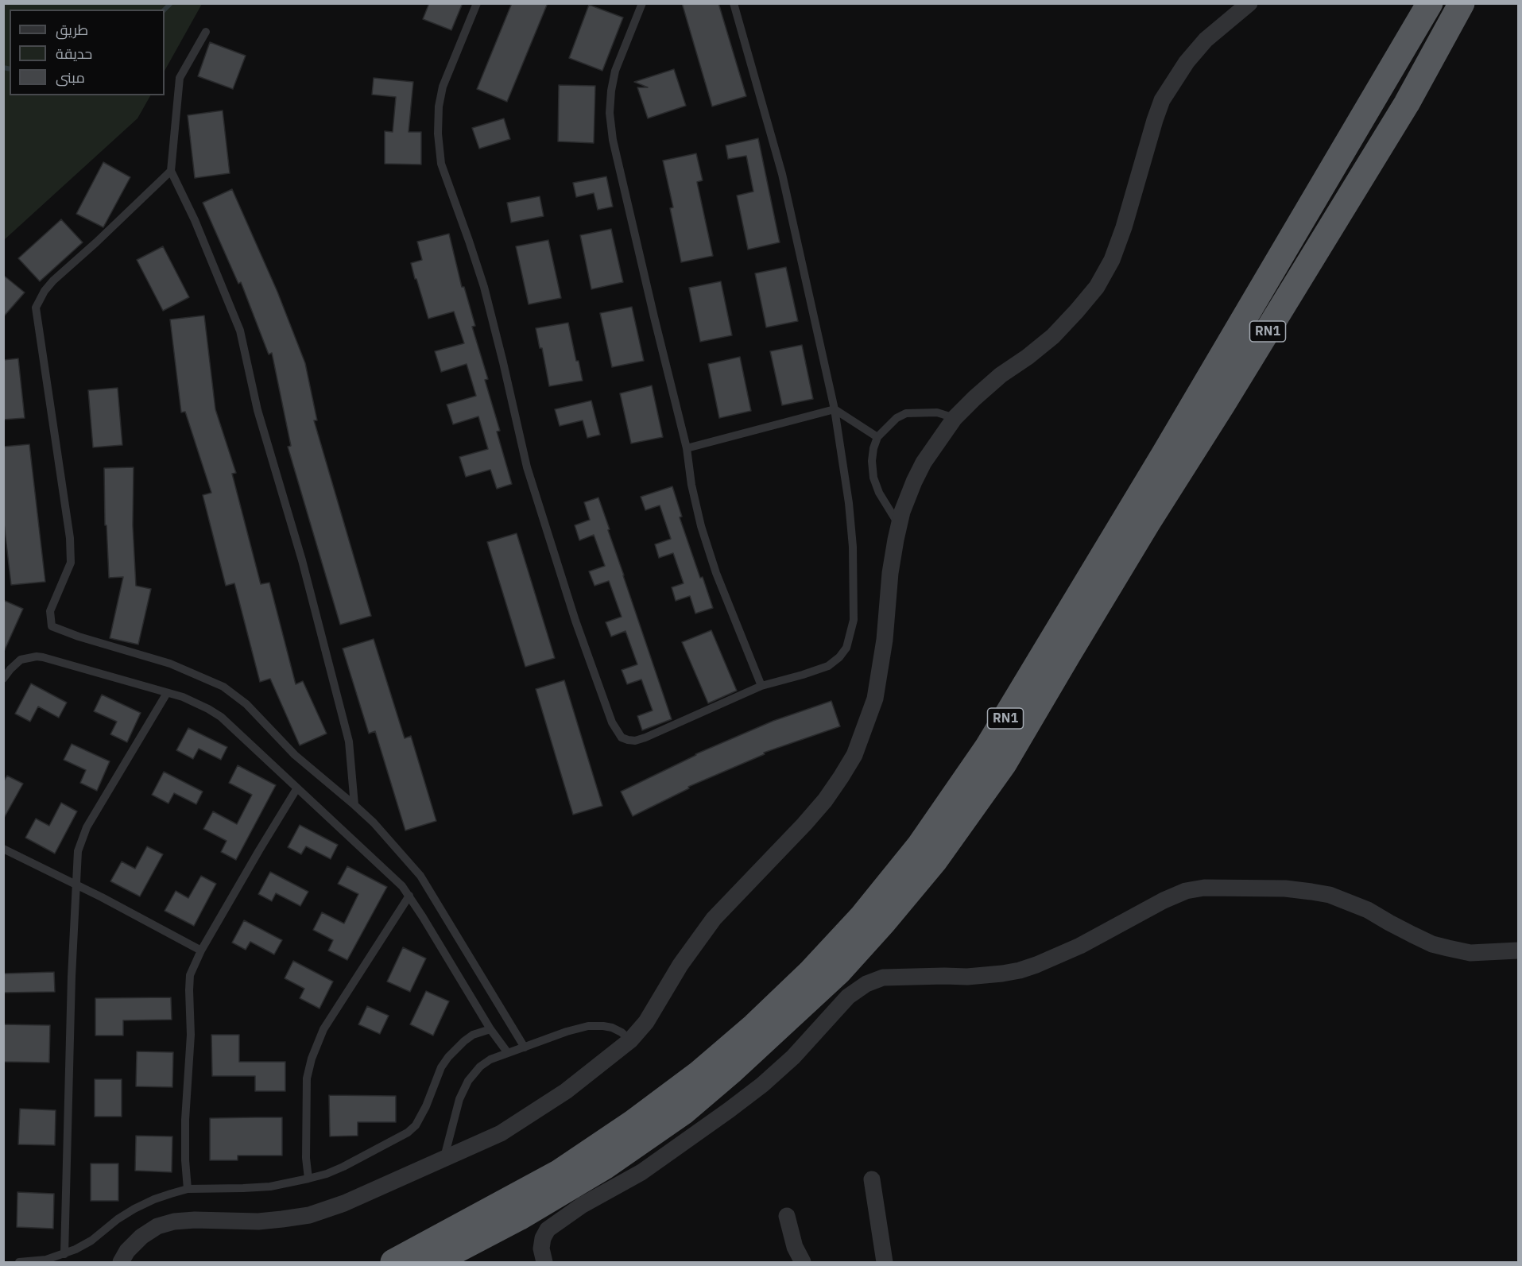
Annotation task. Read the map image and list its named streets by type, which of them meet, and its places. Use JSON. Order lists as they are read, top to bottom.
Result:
{
  "streets": {
    "highway": ["RN1"]
  },
  "legend": ["طريق", "حديقة", "مبنى"]
}
